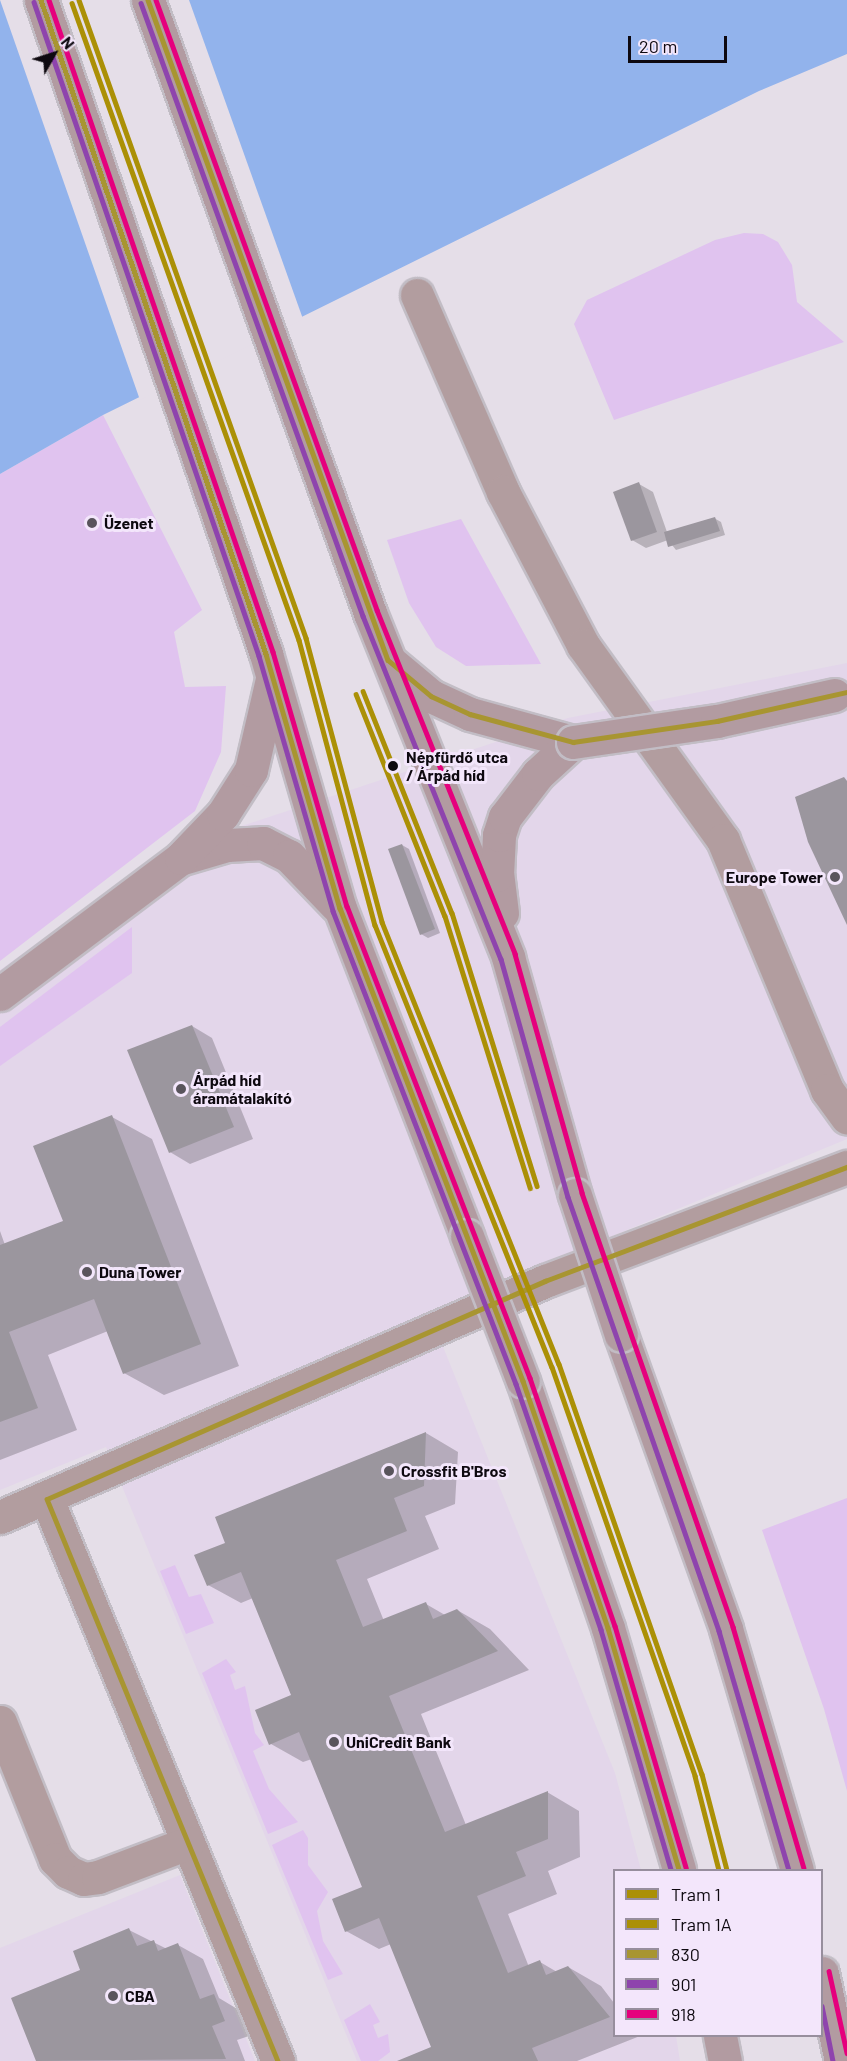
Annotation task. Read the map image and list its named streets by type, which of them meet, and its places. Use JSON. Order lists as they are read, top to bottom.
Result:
{
  "places": [
    "Üzenet",
    "Népfürdő utca / Árpád híd",
    "Europe Tower",
    "Árpád híd áramátalakító",
    "Duna Tower",
    "Crossfit B'Bros",
    "UniCredit Bank",
    "CBA"
  ],
  "lines": [
    "tram line 1",
    "transit line 830",
    "transit line 918",
    "transit line 901",
    "tram line 1A"
  ],
  "legend": [
    "Tram 1",
    "Tram 1A",
    "830",
    "901",
    "918"
  ],
  "scale_bar": "20 m",
  "north": "top right"
}
